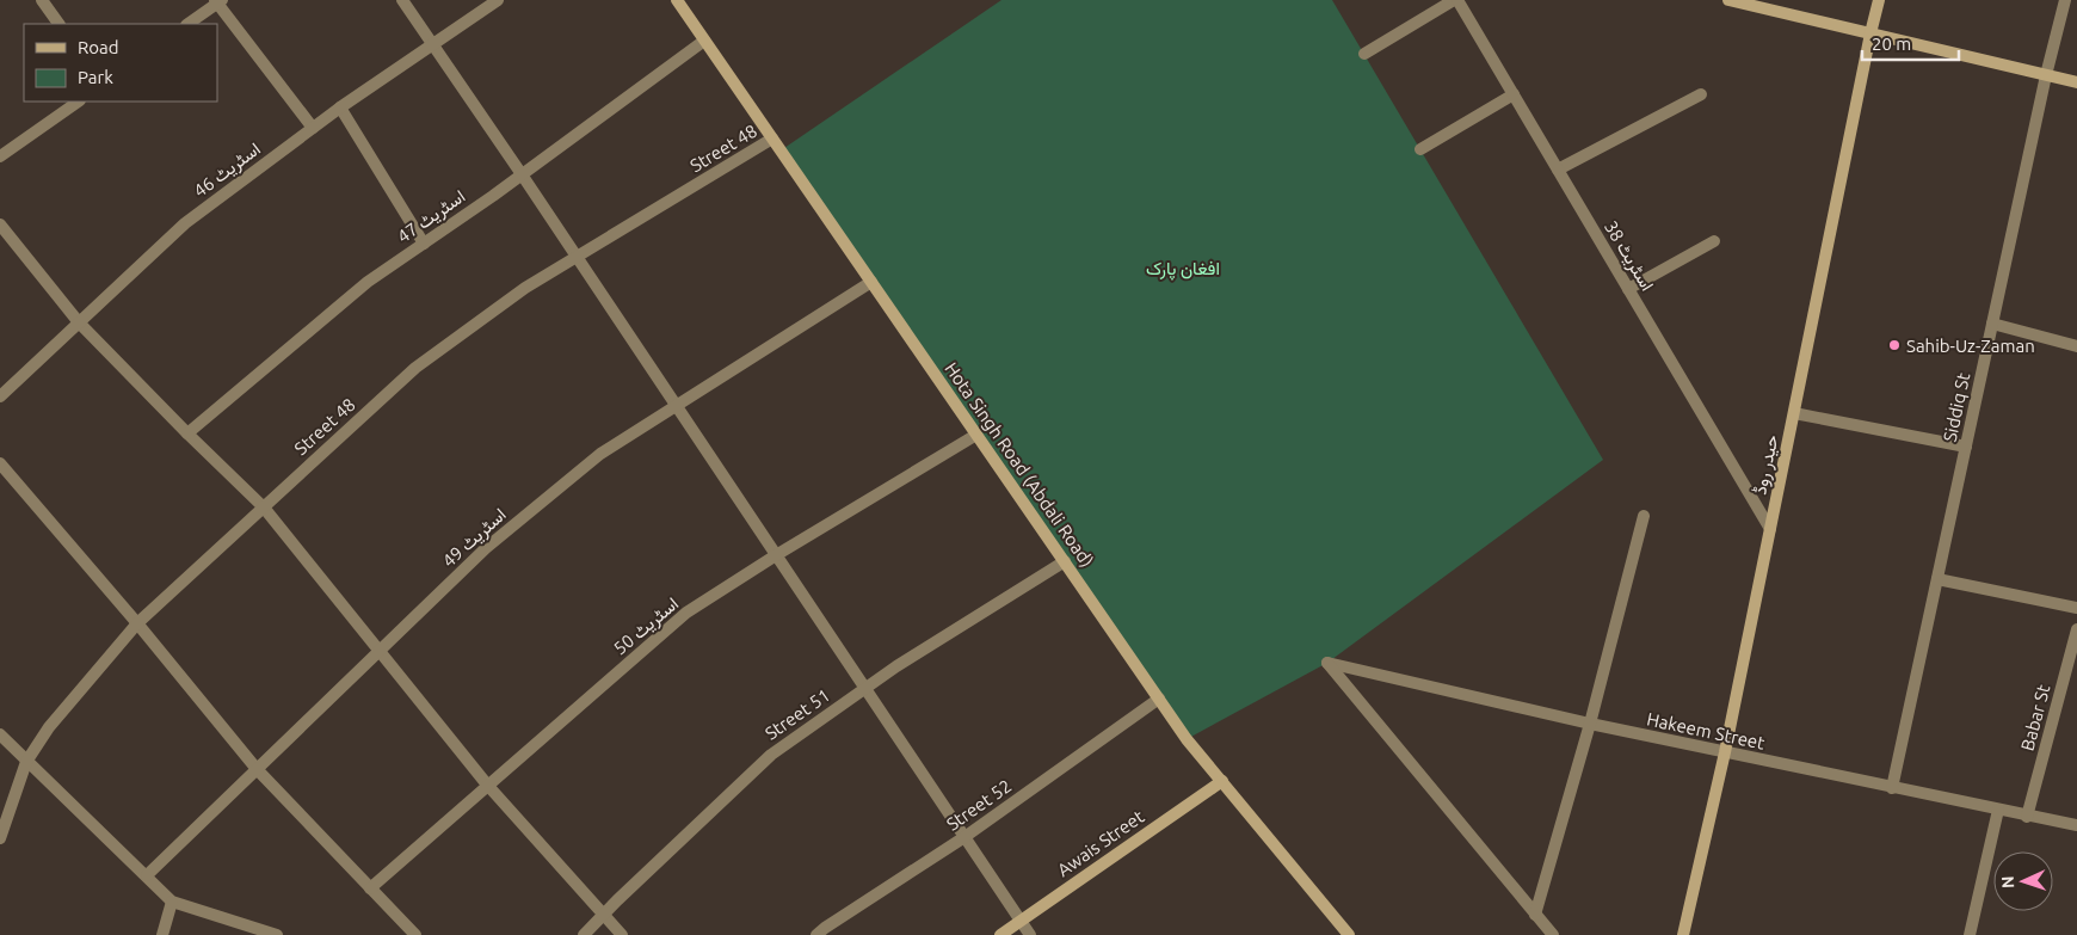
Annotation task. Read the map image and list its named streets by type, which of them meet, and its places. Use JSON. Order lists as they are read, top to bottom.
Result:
{
  "streets": {
    "main road": ["Hota Singh Road (Abdali Road)", "حیدر روڈ", "Awais Street"],
    "street": [
      "Street 48",
      "اسٹریٹ 46",
      "اسٹریٹ 47",
      "اسٹریٹ 38",
      "Siddiq St",
      "اسٹریٹ 49",
      "اسٹریٹ 50",
      "Street 51",
      "Babar St",
      "Hakeem Street",
      "Street 52"
    ]
  },
  "crossings": [
    ["Street 48", "Hota Singh Road (Abdali Road)"],
    ["اسٹریٹ 47", "Hota Singh Road (Abdali Road)"],
    ["اسٹریٹ 38", "حیدر روڈ"],
    ["Siddiq St", "Hakeem Street"],
    ["Hota Singh Road (Abdali Road)", "اسٹریٹ 49"],
    ["Hota Singh Road (Abdali Road)", "اسٹریٹ 50"],
    ["Hota Singh Road (Abdali Road)", "Street 51"],
    ["Hota Singh Road (Abdali Road)", "Street 52"],
    ["Hota Singh Road (Abdali Road)", "Awais Street"],
    ["حیدر روڈ", "Hakeem Street"],
    ["Babar St", "Hakeem Street"]
  ],
  "parks": ["افغان پارک"],
  "places": ["Sahib-Uz-Zaman"],
  "legend": ["Road", "Park"],
  "scale_bar": "20 m",
  "north": "left"
}
